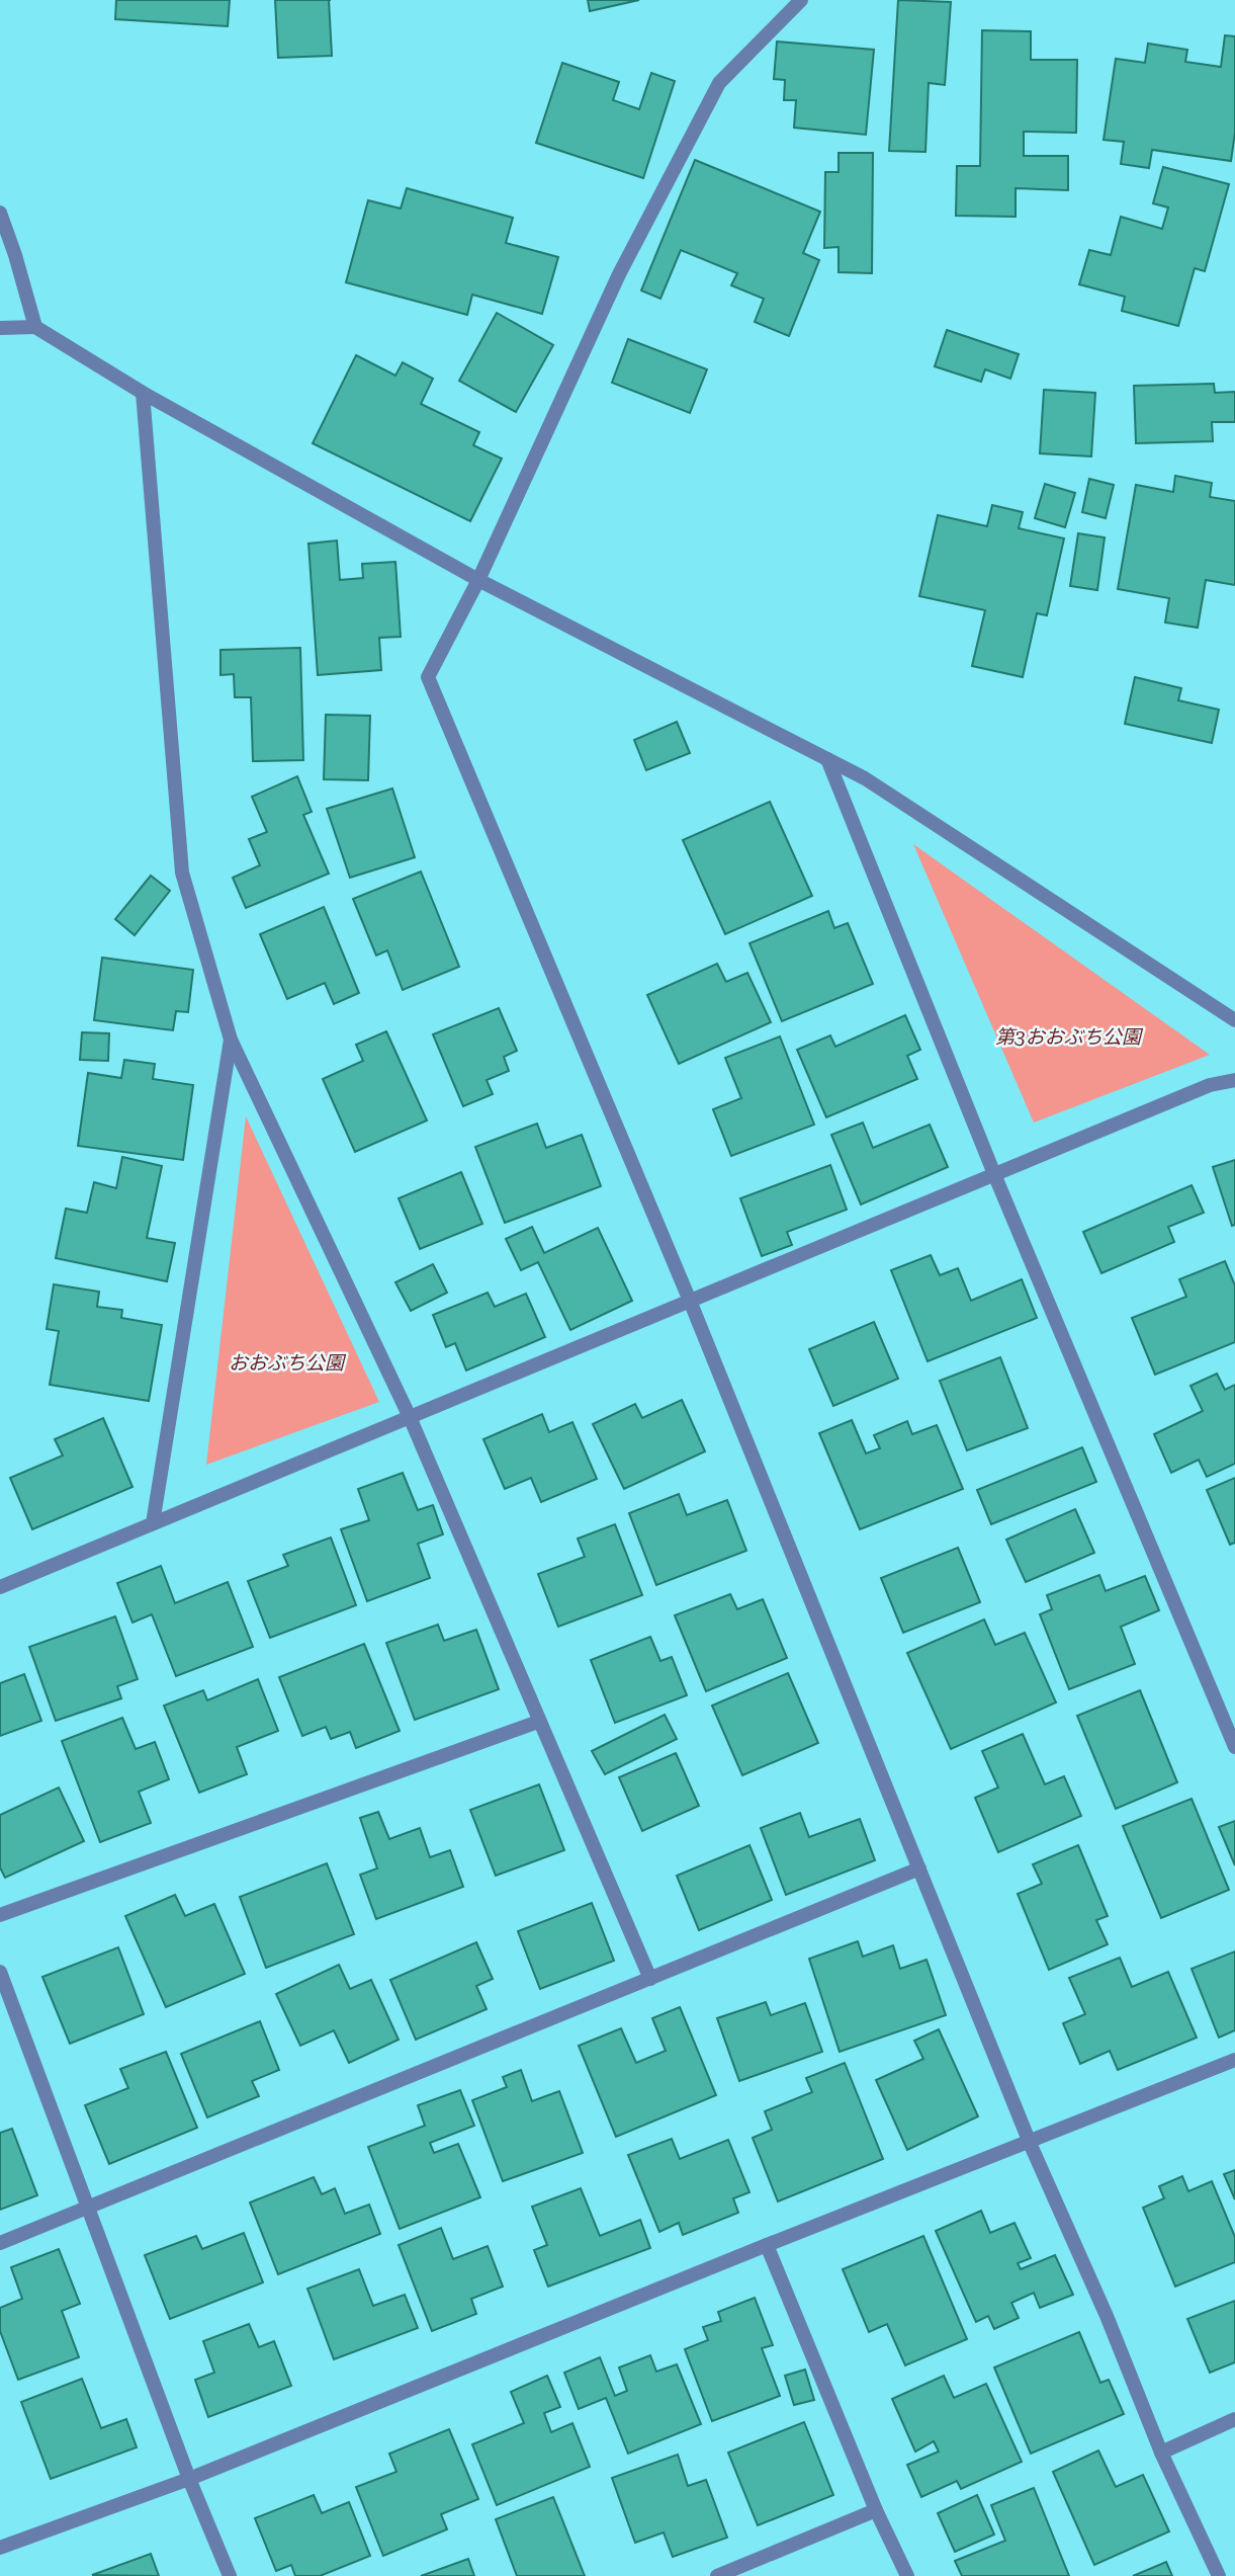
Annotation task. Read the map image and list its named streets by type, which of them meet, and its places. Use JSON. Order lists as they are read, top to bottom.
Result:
{
  "parks": ["第3おおぶち公園", "おおぶち公園"]
}
